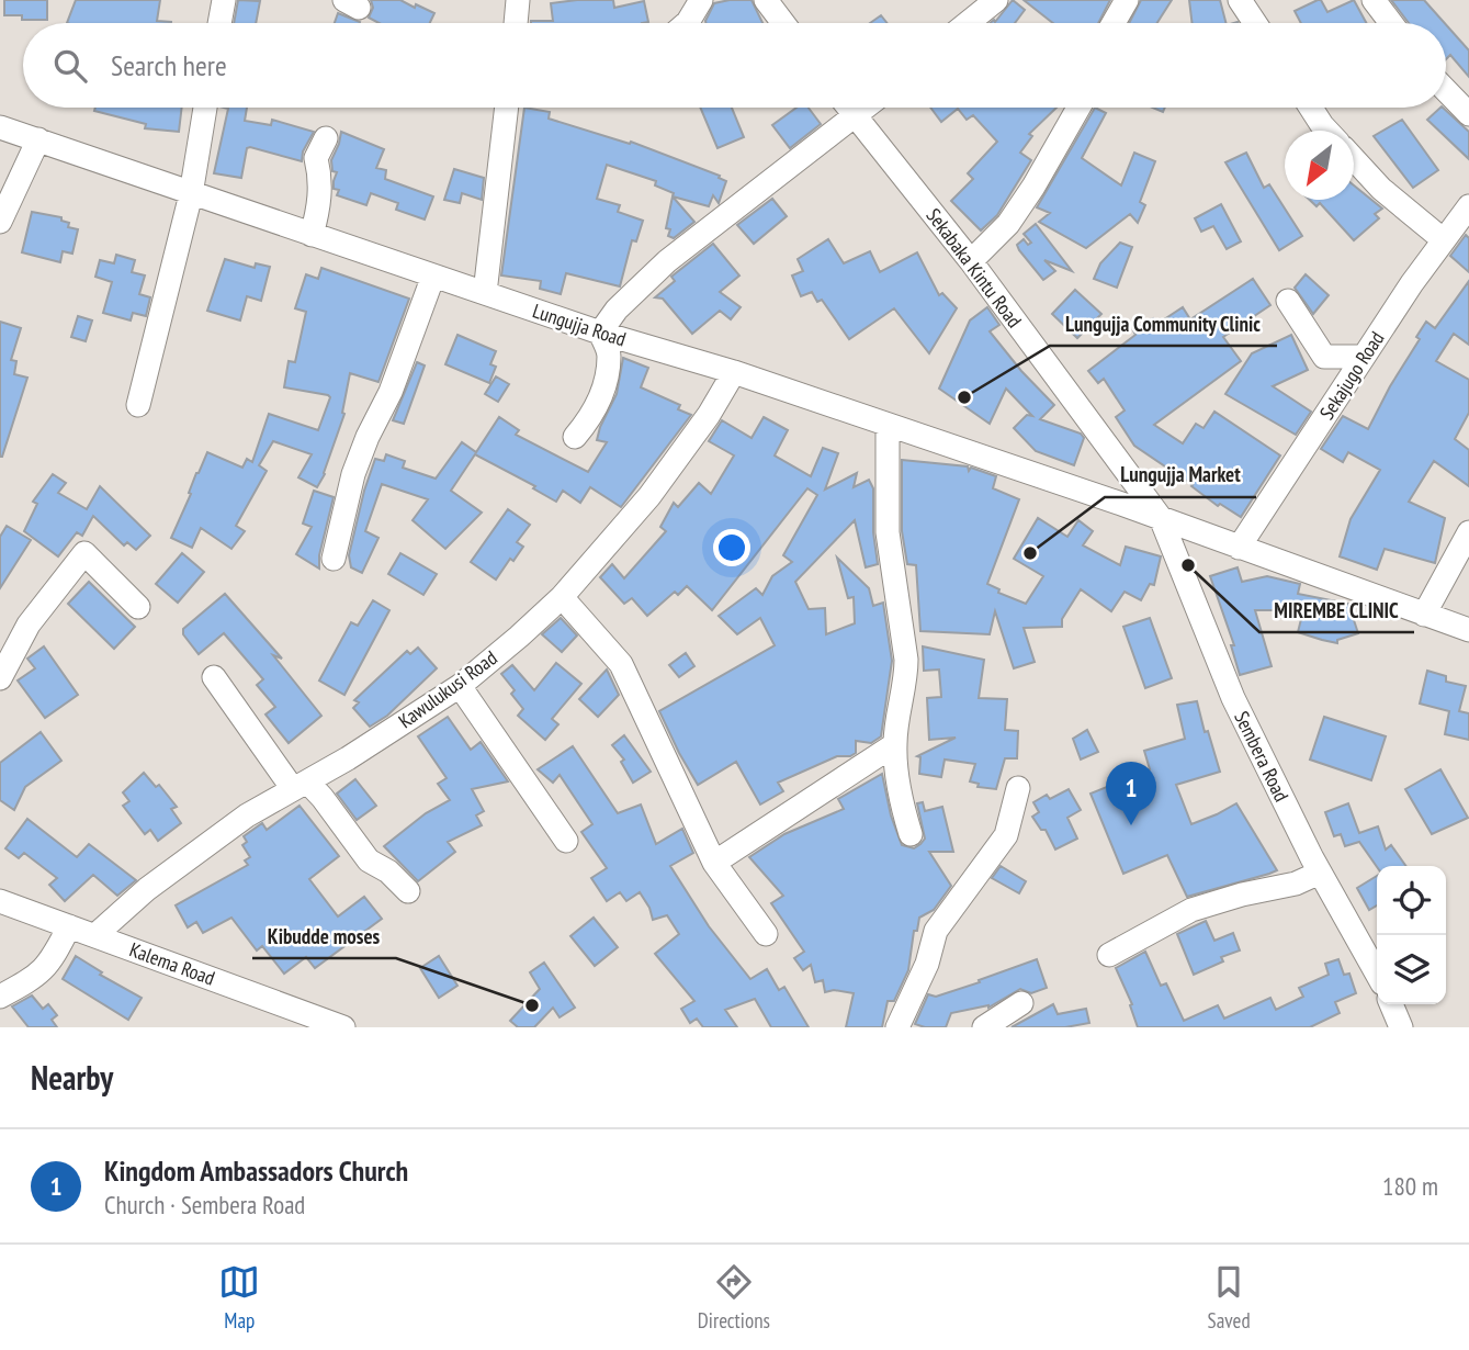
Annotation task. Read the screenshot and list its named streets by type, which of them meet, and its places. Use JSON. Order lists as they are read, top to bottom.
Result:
{
  "streets": {
    "street": [
      "Sekabaka Kintu Road",
      "Lungujja Road",
      "Sekajugo Road",
      "Kawulukusi Road",
      "Sembera Road",
      "Kalema Road"
    ]
  },
  "crossings": [
    ["Sekabaka Kintu Road", "Lungujja Road"],
    ["Sekabaka Kintu Road", "Sembera Road"],
    ["Lungujja Road", "Sekajugo Road"],
    ["Lungujja Road", "Kawulukusi Road"],
    ["Lungujja Road", "Sembera Road"],
    ["Kawulukusi Road", "Kalema Road"]
  ],
  "places": [
    "Lungujja Community Clinic",
    "Lungujja Market",
    "MIREMBE CLINIC",
    "Kibudde moses"
  ],
  "north": "bottom left",
  "page": {
    "search": "Search here",
    "pins": "1",
    "heading": "Nearby",
    "list": [
      {
        "mark": "1",
        "name": "Kingdom Ambassadors Church",
        "note": "Church · Sembera Road",
        "value": "180 m"
      }
    ],
    "nav": ["Map", "Directions", "Saved"]
  }
}
